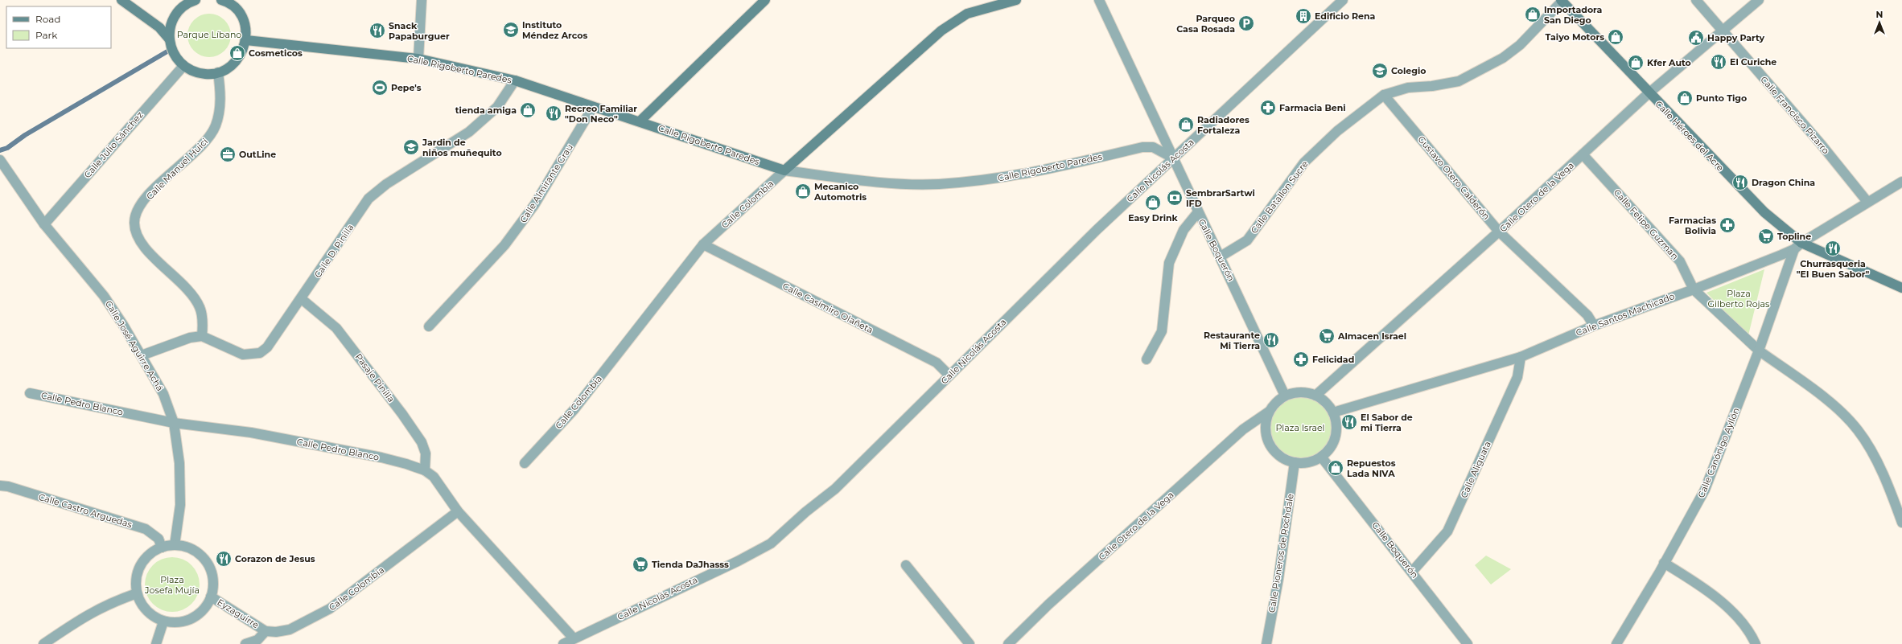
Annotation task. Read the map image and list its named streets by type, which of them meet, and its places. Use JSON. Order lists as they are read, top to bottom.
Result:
{
  "streets": {
    "main road": ["Calle Rigoberto Paredes", "Calle Héroes del Acre", "Calle Colombia"],
    "street": [
      "Calle Francisco Pizarro",
      "Calle Julio Sánchez",
      "Calle Manuel Huici",
      "Calle Nicolás Acosta",
      "Gustavo Otero Calderón",
      "Calle Almirante Grau",
      "Calle Batallon Sucre",
      "Calle Otero de la Vega",
      "Calle Felipe Guzman",
      "Calle Boquerón",
      "Calle D. Pinilla",
      "Calle Casimiro Olañeta",
      "Calle Santos Machicado",
      "Calle José Aguirre Achá",
      "Pasaje Pinilla",
      "Calle Pedro Blanco",
      "Calle Canónigo Ayllón",
      "Calle Aliguata",
      "Calle Castro Arguedas",
      "Calle Pioneros de Rochdale",
      "Eyzaguirre"
    ]
  },
  "crossings": [
    ["Calle Rigoberto Paredes", "Calle Nicolás Acosta"],
    ["Calle Rigoberto Paredes", "Calle Almirante Grau"],
    ["Calle Rigoberto Paredes", "Calle Colombia"],
    ["Calle Rigoberto Paredes", "Calle Boquerón"],
    ["Calle Rigoberto Paredes", "Calle D. Pinilla"],
    ["Calle Francisco Pizarro", "Calle Otero de la Vega"],
    ["Calle Francisco Pizarro", "Calle Santos Machicado"],
    ["Calle Héroes del Acre", "Calle Batallon Sucre"],
    ["Calle Héroes del Acre", "Calle Otero de la Vega"],
    ["Calle Héroes del Acre", "Calle Santos Machicado"],
    ["Calle Julio Sánchez", "Calle José Aguirre Achá"],
    ["Calle Manuel Huici", "Calle D. Pinilla"],
    ["Calle Nicolás Acosta", "Calle Boquerón"],
    ["Calle Nicolás Acosta", "Calle Casimiro Olañeta"],
    ["Calle Nicolás Acosta", "Calle Pedro Blanco"],
    ["Gustavo Otero Calderón", "Calle Batallon Sucre"],
    ["Gustavo Otero Calderón", "Calle Otero de la Vega"],
    ["Gustavo Otero Calderón", "Calle Santos Machicado"],
    ["Calle Batallon Sucre", "Calle Boquerón"],
    ["Calle Otero de la Vega", "Calle Felipe Guzman"],
    ["Calle Otero de la Vega", "Calle Boquerón"],
    ["Calle Otero de la Vega", "Calle Santos Machicado"],
    ["Calle Otero de la Vega", "Calle Pioneros de Rochdale"],
    ["Calle Colombia", "Calle Casimiro Olañeta"],
    ["Calle Colombia", "Calle Pedro Blanco"],
    ["Calle Colombia", "Eyzaguirre"],
    ["Calle Felipe Guzman", "Calle Santos Machicado"],
    ["Calle Felipe Guzman", "Calle Canónigo Ayllón"],
    ["Calle Boquerón", "Calle Santos Machicado"],
    ["Calle Boquerón", "Calle Aliguata"],
    ["Calle Boquerón", "Calle Pioneros de Rochdale"],
    ["Calle D. Pinilla", "Pasaje Pinilla"],
    ["Calle Santos Machicado", "Calle Canónigo Ayllón"],
    ["Calle Santos Machicado", "Calle Aliguata"],
    ["Calle Santos Machicado", "Calle Pioneros de Rochdale"],
    ["Calle José Aguirre Achá", "Calle Pedro Blanco"],
    ["Calle José Aguirre Achá", "Calle Castro Arguedas"],
    ["Calle José Aguirre Achá", "Eyzaguirre"],
    ["Pasaje Pinilla", "Calle Pedro Blanco"],
    ["Calle Castro Arguedas", "Eyzaguirre"]
  ],
  "parks": [
    "Parque Líbano",
    "Plaza Gilberto Rojas",
    "Plaza Israel",
    "Plaza Josefa Mujía"
  ],
  "places": {
    "shop": [
      "Importadora San Diego",
      "Taiyo Motors",
      "Cosmeticos",
      "Kfer Auto",
      "Punto Tigo",
      "tienda amiga",
      "Radiadores Fortaleza",
      "Mecanico Automotris",
      "Easy Drink",
      "Repuestos Lada NIVA"
    ],
    "building": ["Edificio Rena"],
    "parking": ["Parqueo Casa Rosada"],
    "school or university": ["Instituto Méndez Arcos", "Colegio", "Jardin de niños muñequito"],
    "restaurant": [
      "Snack Papaburguer",
      "El Curiche",
      "Recreo Familiar \"Don Neco\"",
      "Dragon China",
      "Churrasqueria \"El Buen Sabor\"",
      "Restaurante Mi Tierra",
      "El Sabor de mi Tierra",
      "Corazon de Jesus"
    ],
    "public building": ["Happy Party"],
    "sports": ["Pepe's"],
    "pharmacy": ["Farmacia Beni", "Farmacias Bolivia", "Felicidad"],
    "office": ["OutLine"],
    "bank": ["SembrarSartwi IFD"],
    "supermarket": ["Topline", "Almacen Israel", "Tienda DaJhasss"]
  },
  "legend": ["Road", "Park"],
  "north": "top"
}
